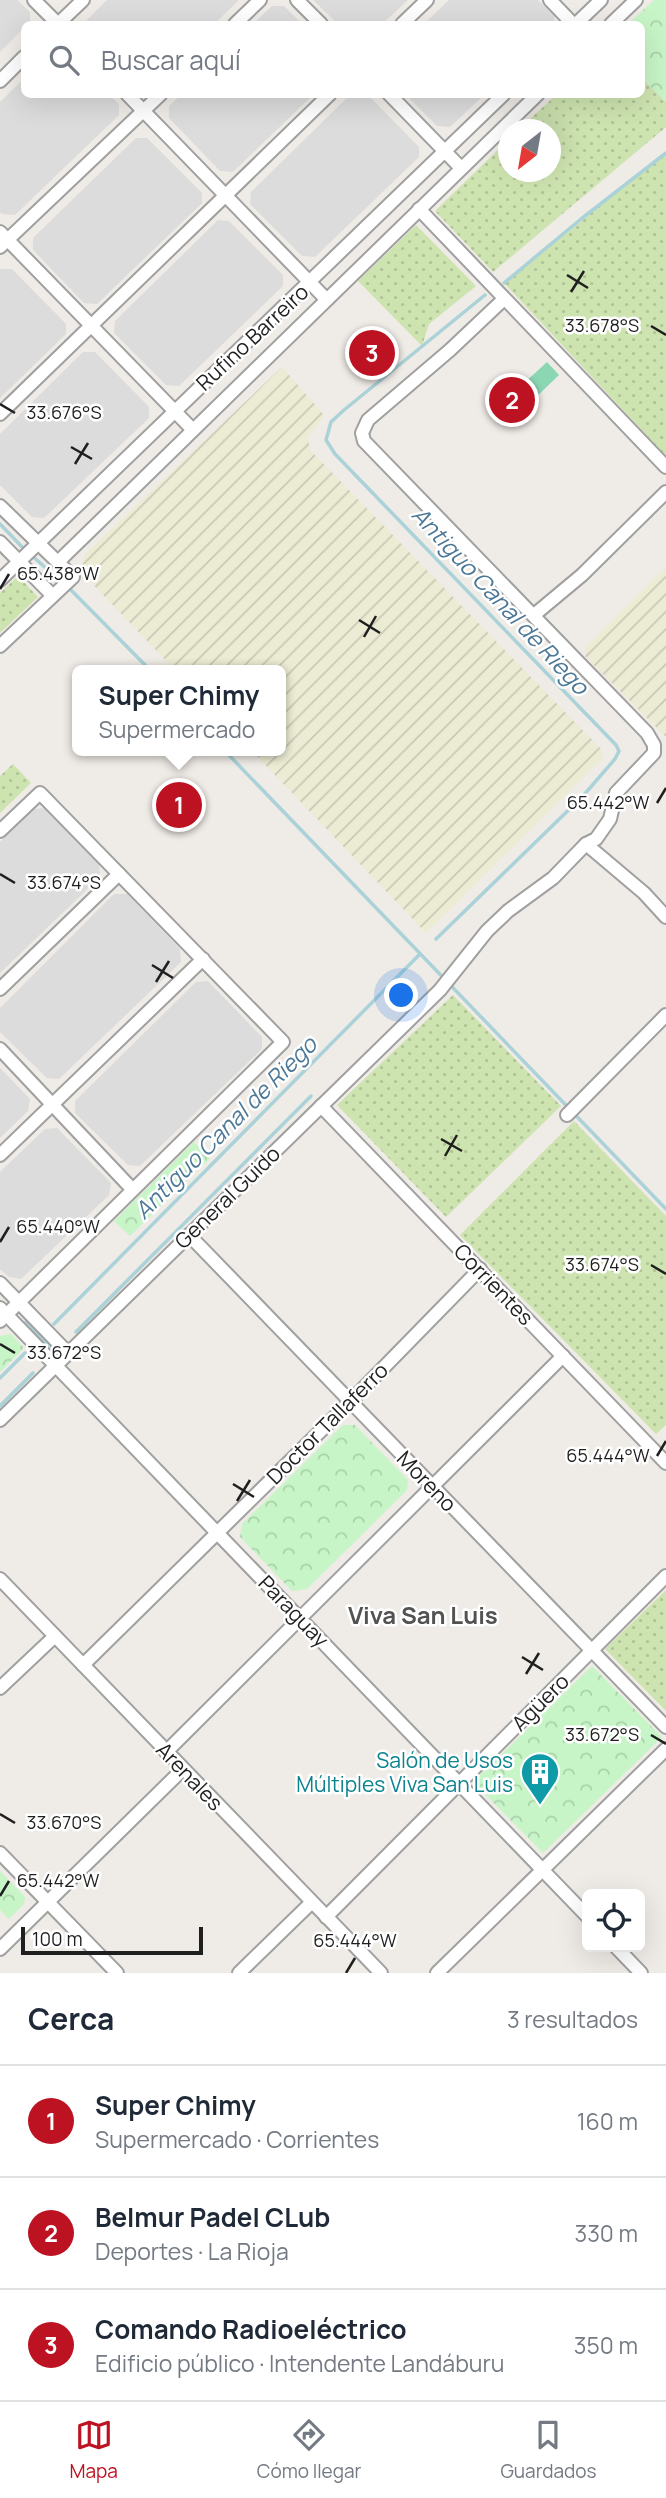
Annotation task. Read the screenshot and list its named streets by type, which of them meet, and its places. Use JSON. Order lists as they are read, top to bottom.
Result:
{
  "streets": {
    "street": [
      "Rufino Barreiro",
      "General Guido",
      "Corrientes",
      "Doctor Tallaferro",
      "Moreno",
      "Paraguay",
      "Agüero",
      "Arenales"
    ]
  },
  "crossings": [
    ["General Guido", "Corrientes"],
    ["General Guido", "Moreno"],
    ["General Guido", "Paraguay"],
    ["Corrientes", "Doctor Tallaferro"],
    ["Doctor Tallaferro", "Moreno"],
    ["Doctor Tallaferro", "Paraguay"],
    ["Doctor Tallaferro", "Arenales"],
    ["Moreno", "Agüero"],
    ["Paraguay", "Agüero"],
    ["Agüero", "Arenales"]
  ],
  "districts": ["Viva San Luis"],
  "water": ["Antiguo Canal de Riego"],
  "places": {
    "building": ["Salón de Usos Múltiples Viva San Luis"]
  },
  "scale_bar": "100 m",
  "north": "bottom left",
  "page": {
    "search": "Buscar aquí",
    "pins": ["3", "2", "1"],
    "popup": ["Super Chimy", "Supermercado"],
    "scale": "100 m",
    "heading": ["Cerca", "3 resultados"],
    "list": [
      {
        "mark": "1",
        "name": "Super Chimy",
        "note": "Supermercado · Corrientes",
        "value": "160 m"
      },
      {
        "mark": "2",
        "name": "Belmur Padel CLub",
        "note": "Deportes · La Rioja",
        "value": "330 m"
      },
      {
        "mark": "3",
        "name": "Comando Radioeléctrico",
        "note": "Edificio público · Intendente Landáburu",
        "value": "350 m"
      }
    ],
    "nav": ["Mapa", "Cómo llegar", "Guardados"]
  },
  "coordinates": [
    "33.678°S",
    "33.676°S",
    "65.438°W",
    "65.442°W",
    "33.674°S",
    "65.440°W",
    "33.672°S",
    "65.444°W",
    "33.670°S"
  ]
}
